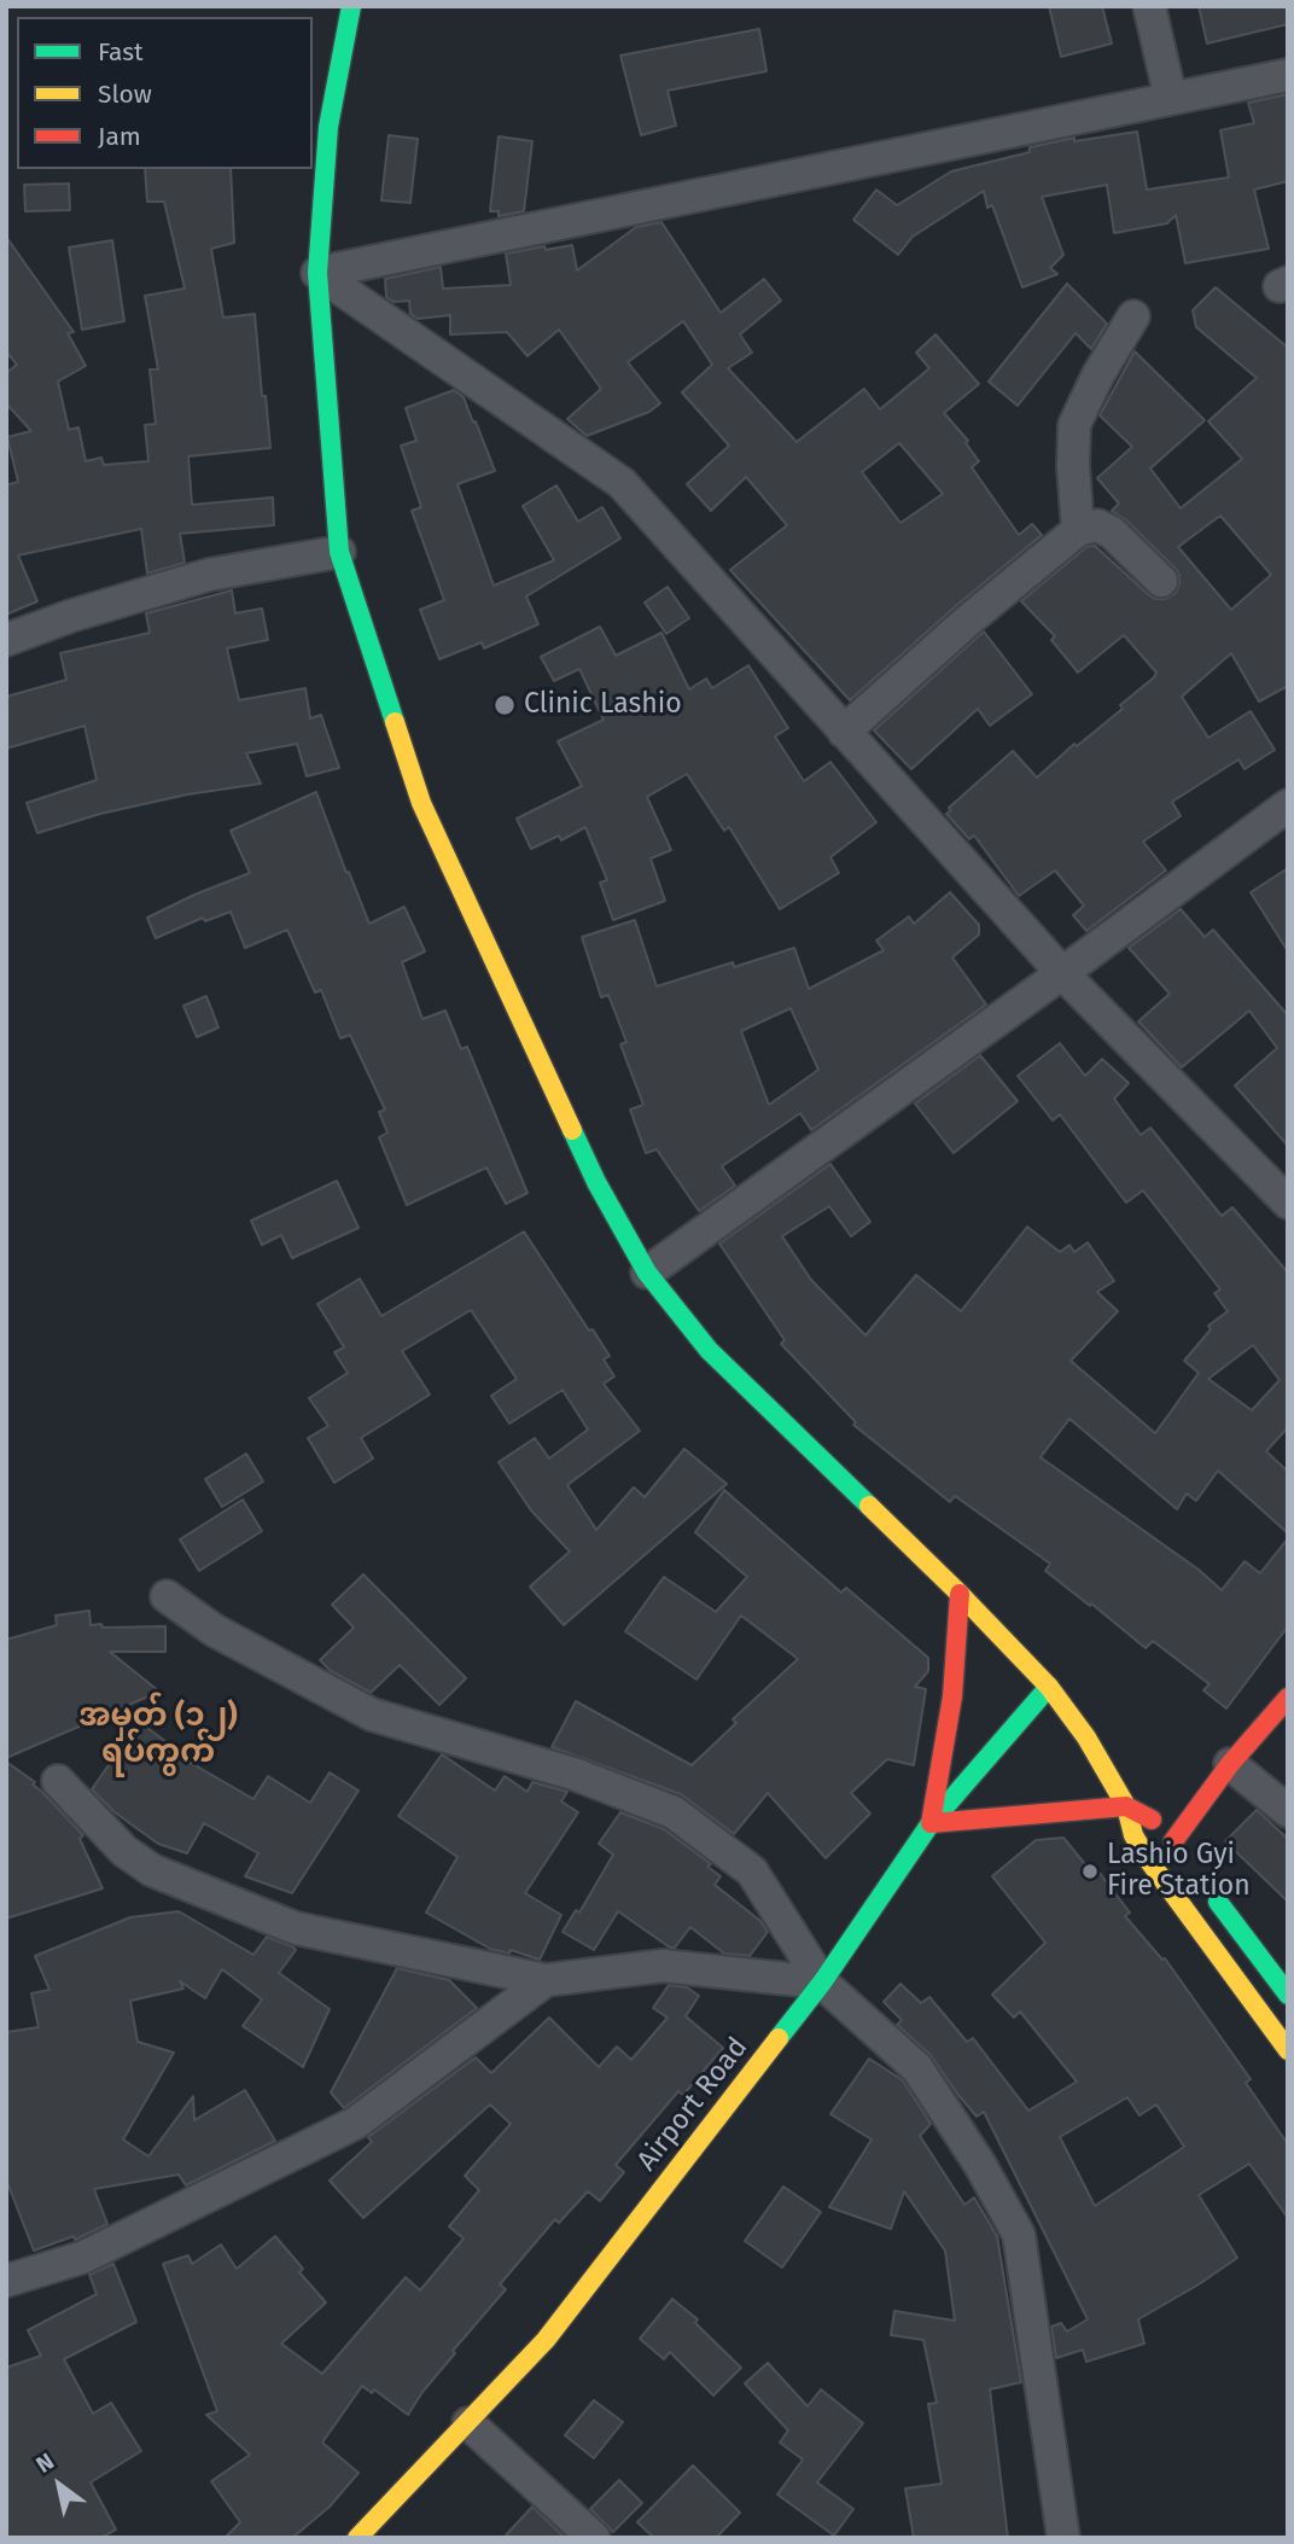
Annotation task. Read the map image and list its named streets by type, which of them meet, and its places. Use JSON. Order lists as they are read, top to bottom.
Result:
{
  "streets": {
    "main road": ["Airport Road"]
  },
  "districts": ["အမှတ် (၁၂) ရပ်ကွက်"],
  "places": ["Clinic Lashio", "Lashio Gyi Fire Station"],
  "legend": ["Fast", "Slow", "Jam"],
  "north": "top left"
}
